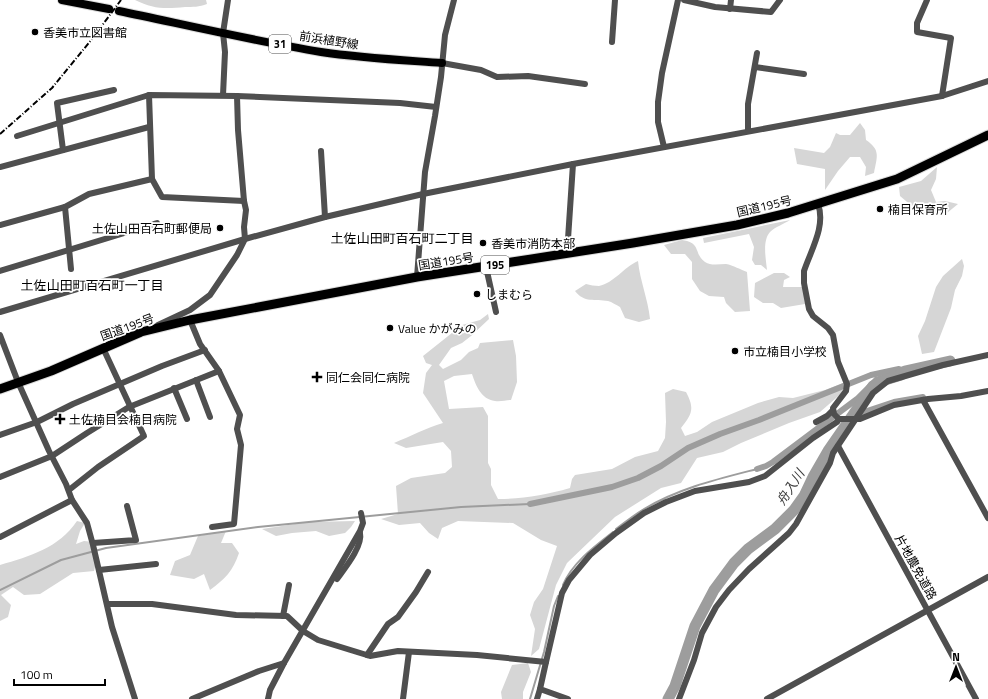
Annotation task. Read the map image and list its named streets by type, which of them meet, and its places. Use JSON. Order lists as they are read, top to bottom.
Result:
{
  "streets": {
    "highway": ["国道195号", "195"],
    "main road": ["前浜植野線", "31"],
    "street": ["片地農免道路"]
  },
  "districts": ["土佐山田町百石町二丁目", "土佐山田町百石町一丁目"],
  "water": ["舟入川"],
  "places": {
    "other": [
      "香美市立図書館",
      "楠目保育所",
      "土佐山田百石町郵便局",
      "香美市消防本部",
      "しまむら",
      "Value かがみの",
      "市立楠目小学校"
    ],
    "health": ["同仁会同仁病院", "土佐楠目会楠目病院"]
  },
  "scale_bar": "100 m",
  "north": "top"
}
